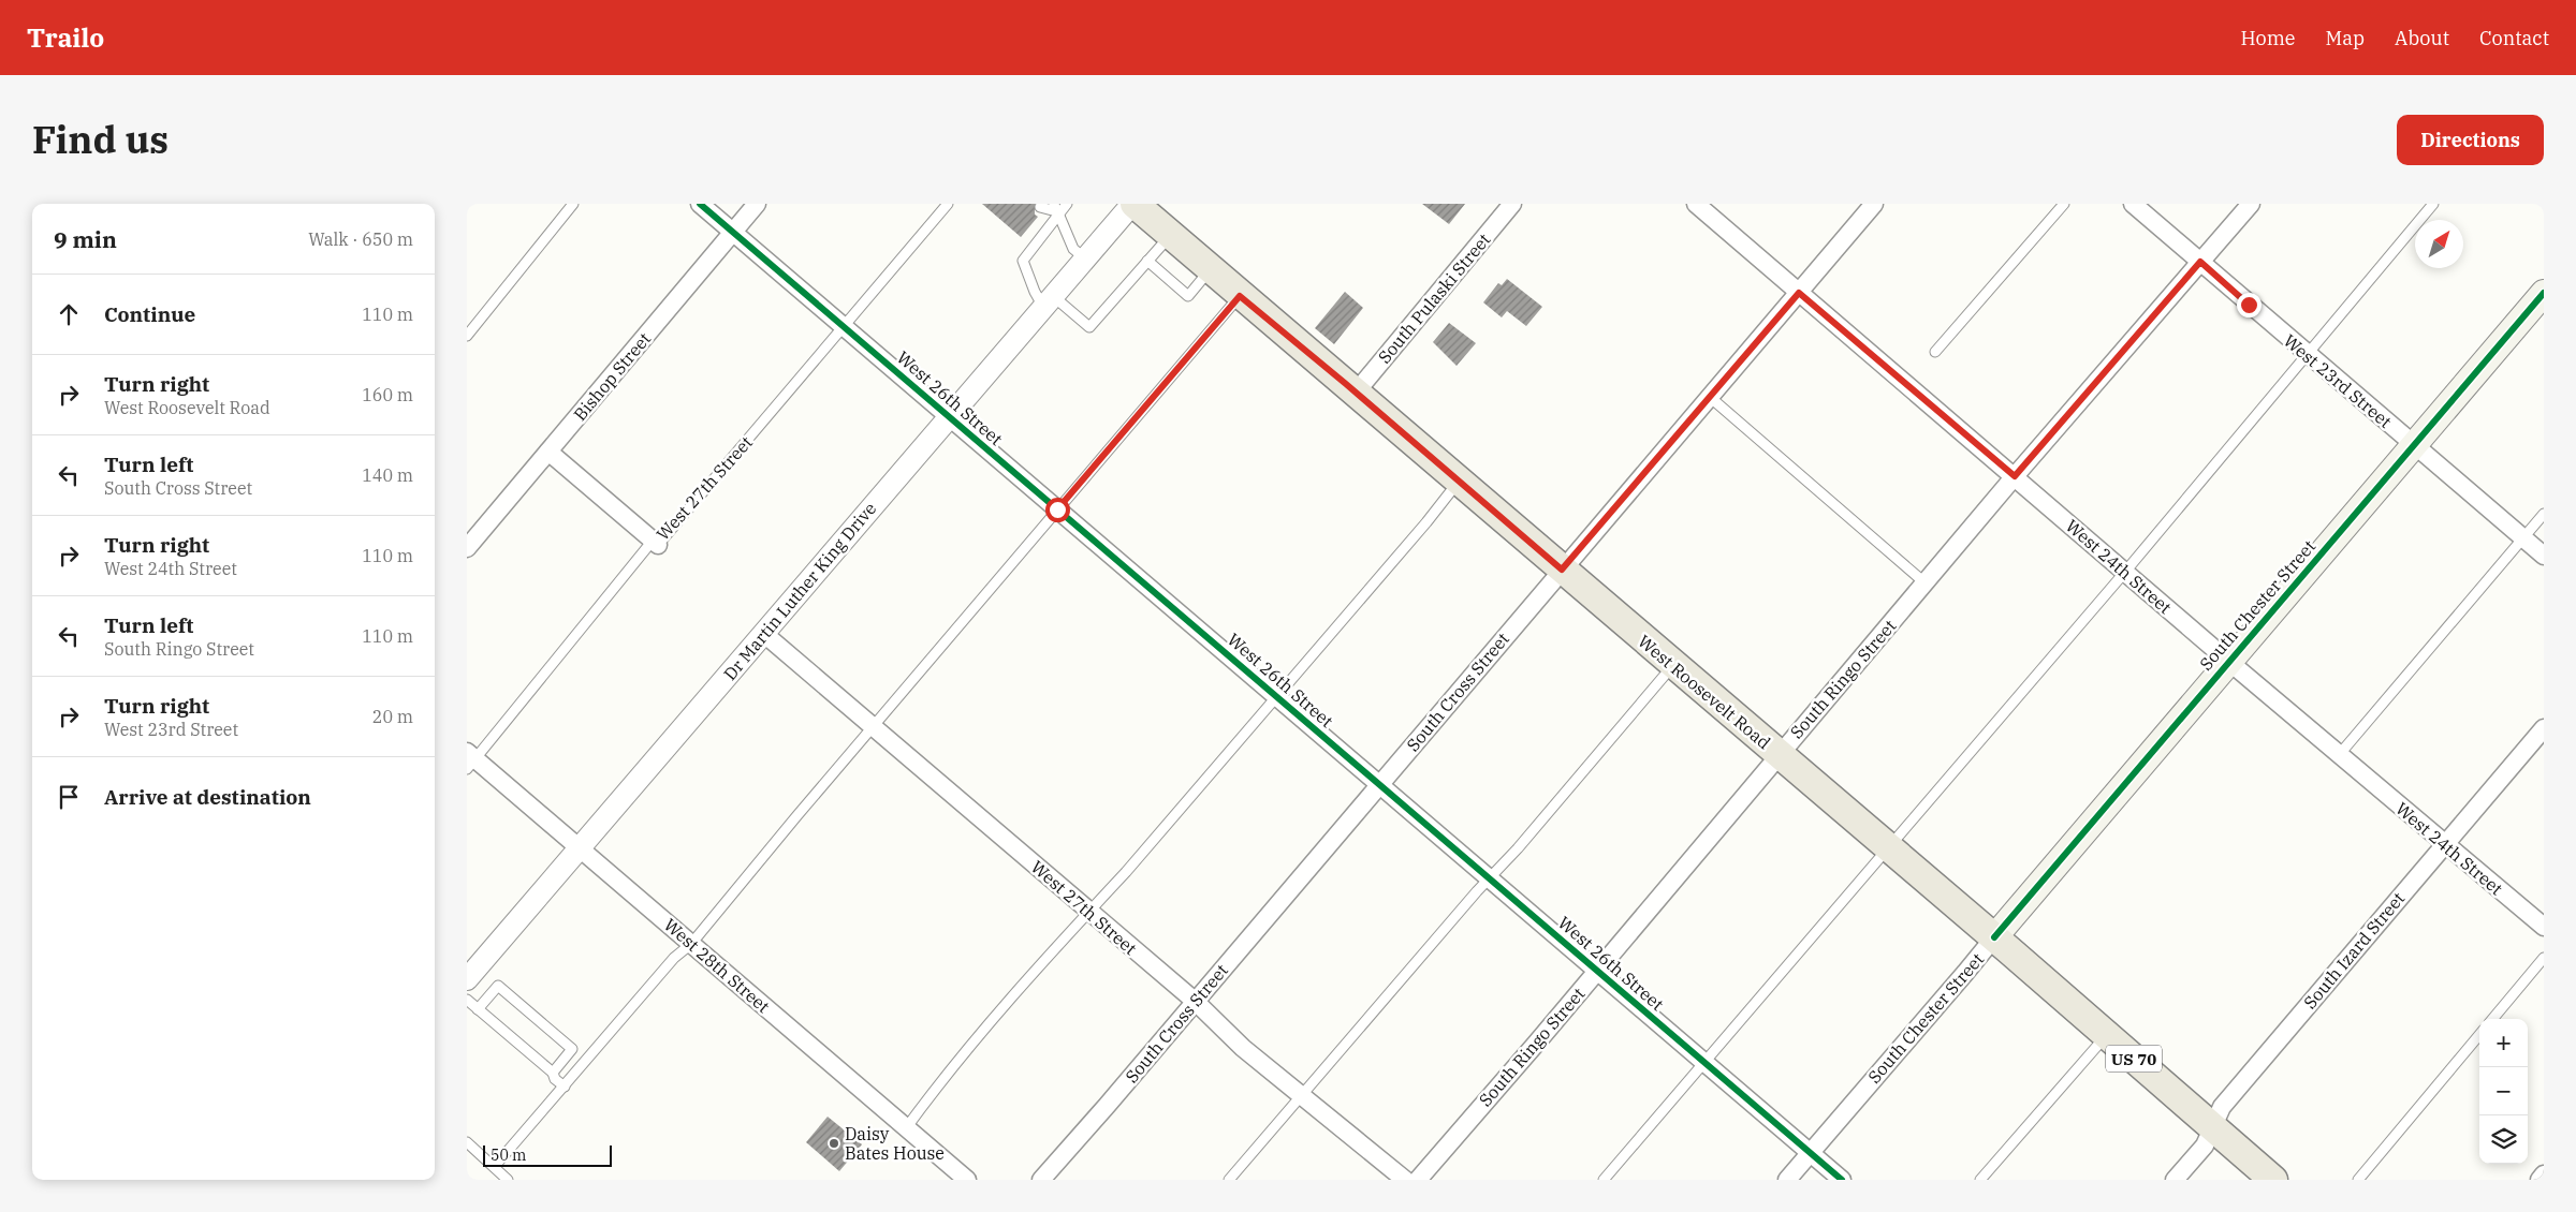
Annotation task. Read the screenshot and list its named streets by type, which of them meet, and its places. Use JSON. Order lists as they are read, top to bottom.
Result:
{
  "streets": {
    "main road": ["South Chester Street", "West Roosevelt Road", "US 70"],
    "street": [
      "South Pulaski Street",
      "Bishop Street",
      "West 23rd Street",
      "West 26th Street",
      "West 27th Street",
      "West 24th Street",
      "Dr Martin Luther King Drive",
      "South Ringo Street",
      "South Cross Street",
      "South Izard Street",
      "West 28th Street"
    ]
  },
  "crossings": [
    ["South Pulaski Street", "West Roosevelt Road"],
    ["Bishop Street", "West 26th Street"],
    ["Bishop Street", "West 27th Street"],
    ["West 23rd Street", "South Chester Street"],
    ["West 23rd Street", "South Ringo Street"],
    ["West 26th Street", "West 27th Street"],
    ["West 26th Street", "Dr Martin Luther King Drive"],
    ["West 26th Street", "South Chester Street"],
    ["West 26th Street", "South Ringo Street"],
    ["West 26th Street", "South Cross Street"],
    ["West 27th Street", "Dr Martin Luther King Drive"],
    ["West 27th Street", "South Cross Street"],
    ["West 24th Street", "South Chester Street"],
    ["West 24th Street", "South Ringo Street"],
    ["West 24th Street", "South Cross Street"],
    ["West 24th Street", "South Izard Street"],
    ["Dr Martin Luther King Drive", "West Roosevelt Road"],
    ["Dr Martin Luther King Drive", "West 28th Street"],
    ["South Chester Street", "West Roosevelt Road"],
    ["South Ringo Street", "West Roosevelt Road"],
    ["South Cross Street", "West Roosevelt Road"],
    ["West Roosevelt Road", "South Izard Street"]
  ],
  "places": ["Daisy Bates House"],
  "scale_bar": "50 m",
  "north": "top right",
  "page": {
    "header": "Trailo",
    "nav": [
      "Home",
      "Map",
      "About",
      "Contact"
    ],
    "title": "Find us",
    "buttons": "Directions",
    "heading": ["9 min", "Walk · 650 m"],
    "list": [
      ["Continue", "110 m"],
      ["Turn right", "West Roosevelt Road", "160 m"],
      ["Turn left", "South Cross Street", "140 m"],
      ["Turn right", "West 24th Street", "110 m"],
      ["Turn left", "South Ringo Street", "110 m"],
      ["Turn right", "West 23rd Street", "20 m"],
      "Arrive at destination"
    ],
    "map_buttons": ["+", "−"],
    "scale": "50 m"
  }
}
